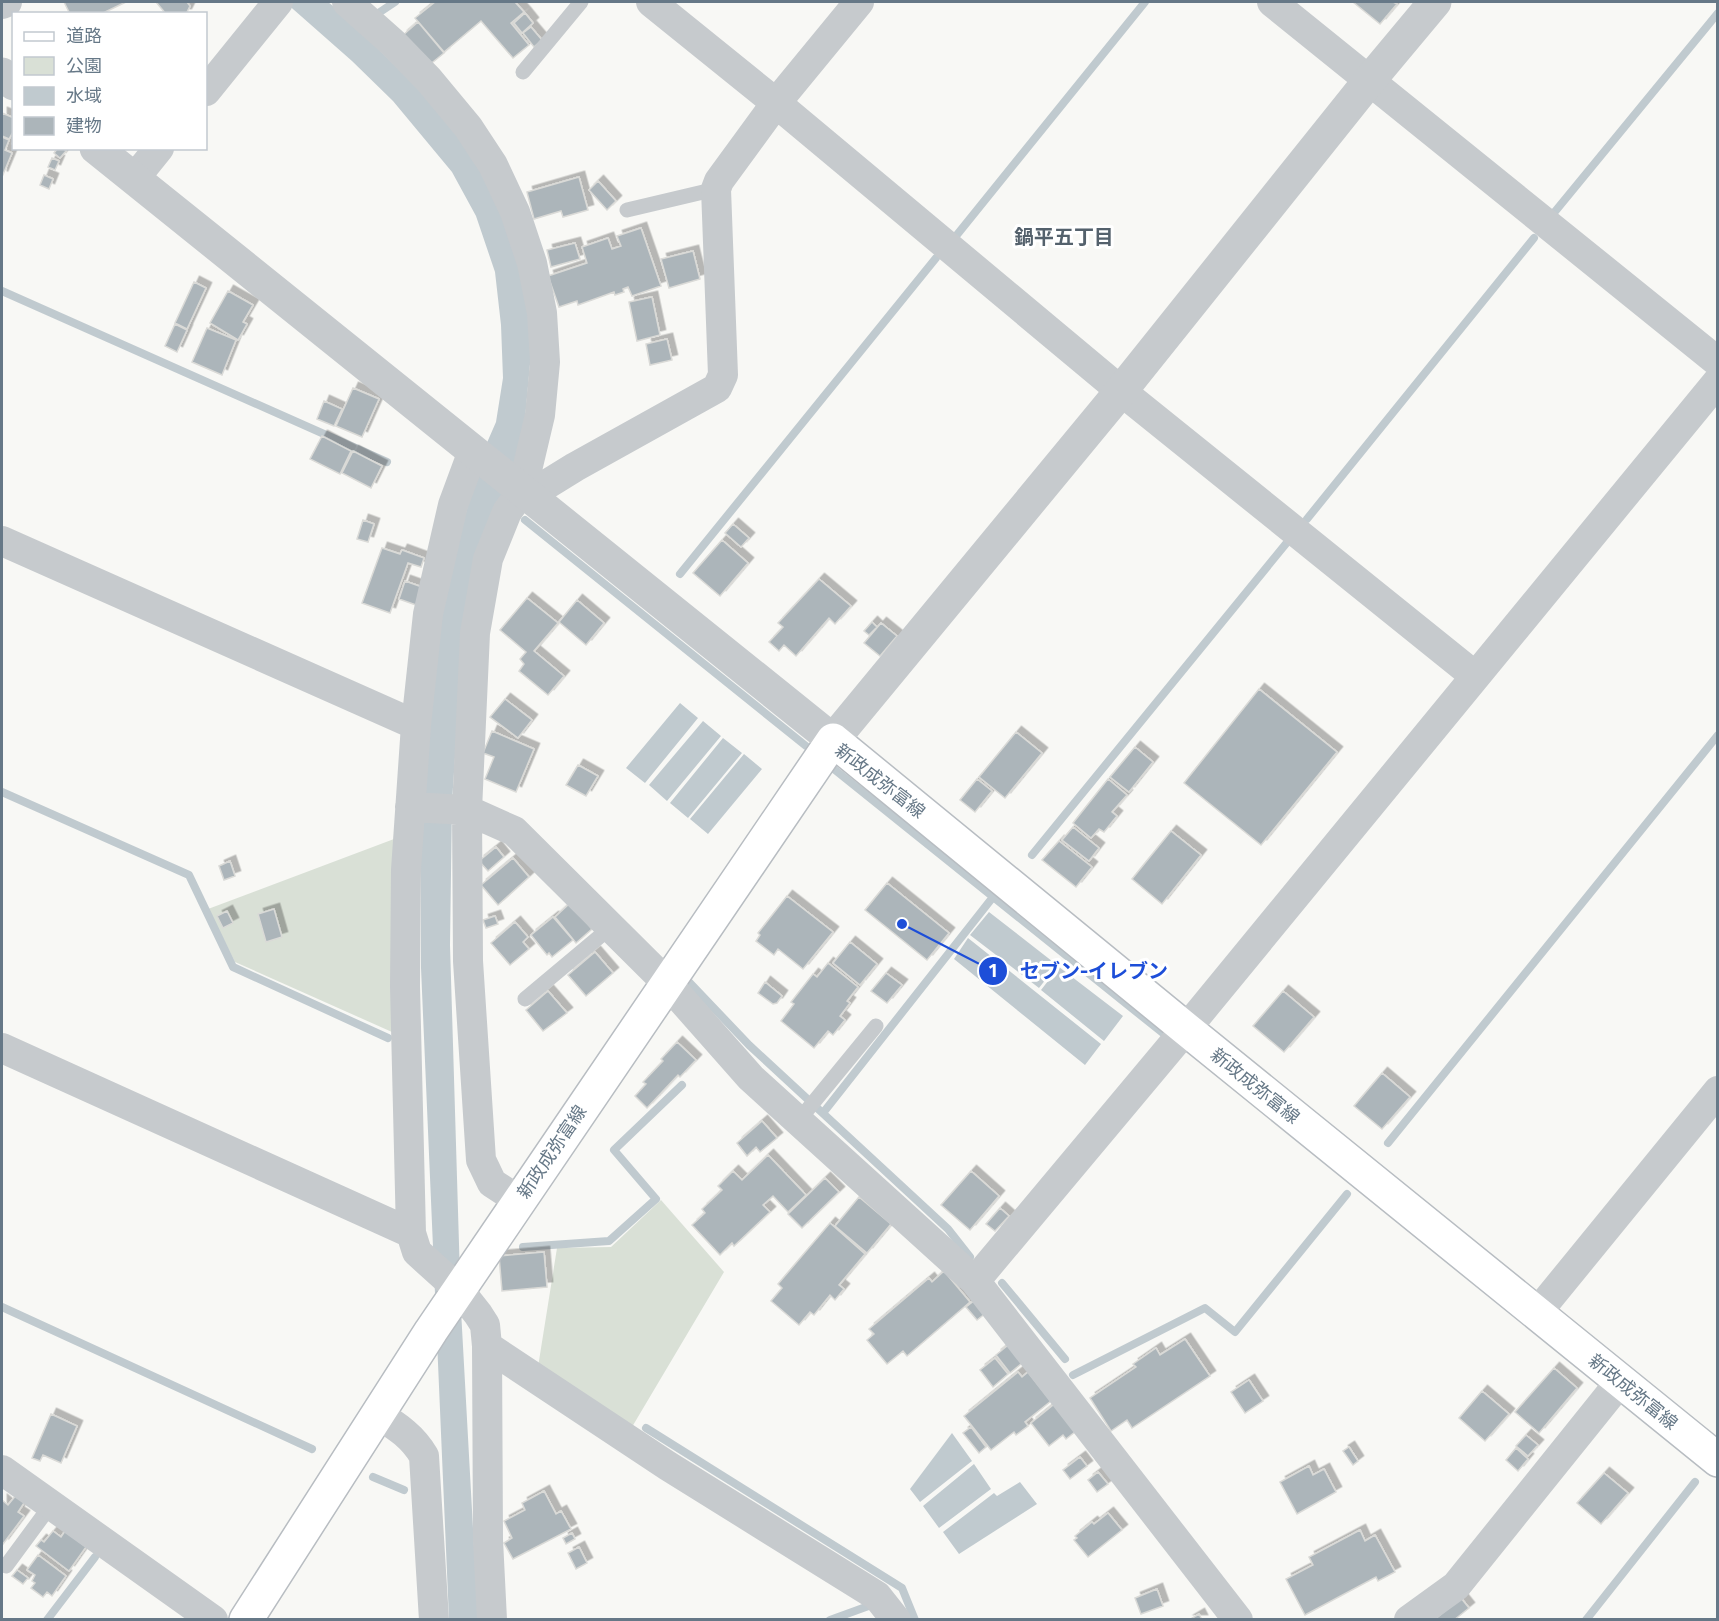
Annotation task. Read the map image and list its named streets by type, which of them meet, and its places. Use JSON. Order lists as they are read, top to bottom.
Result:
{
  "streets": {
    "main road": ["新政成弥富線"]
  },
  "districts": ["鍋平五丁目"],
  "places": ["セブン-イレブン"],
  "legend": [
    "道路",
    "公園",
    "水域",
    "建物"
  ]
}
